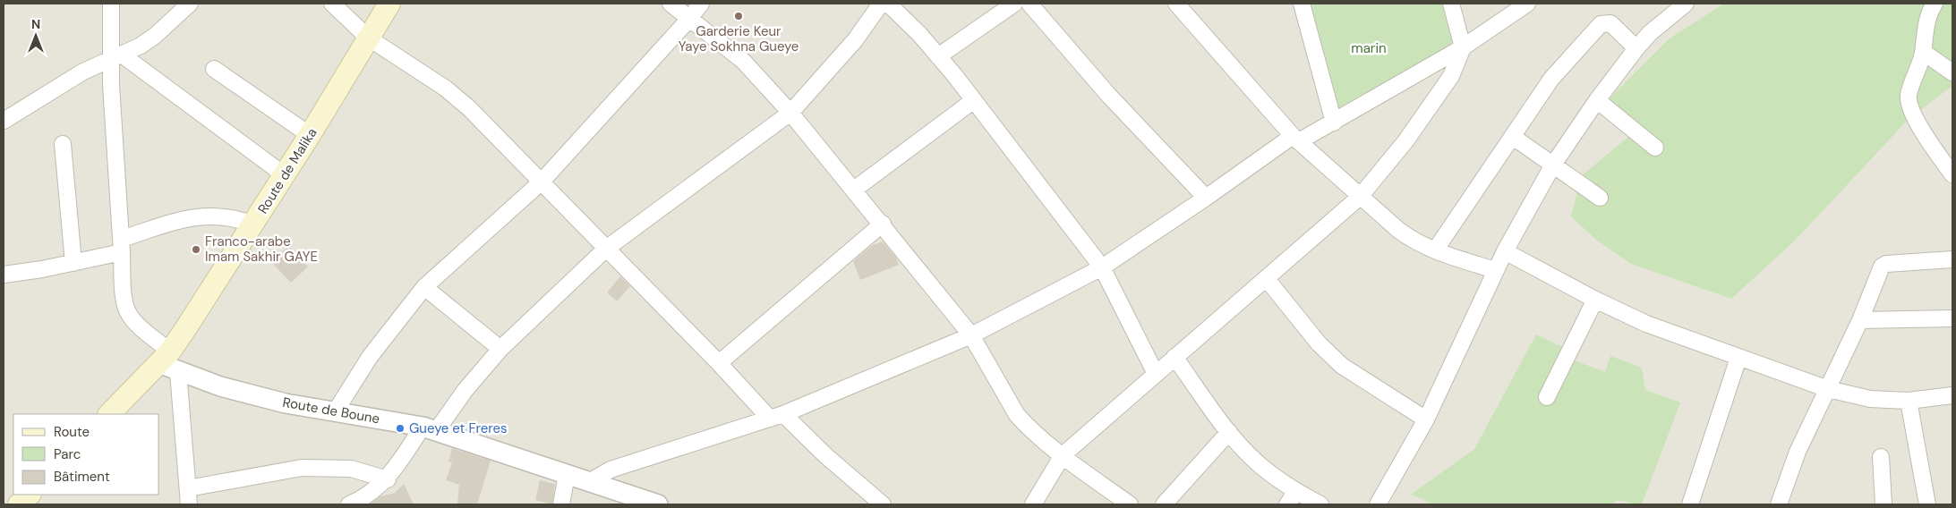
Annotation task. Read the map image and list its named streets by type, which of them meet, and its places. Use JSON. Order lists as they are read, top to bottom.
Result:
{
  "streets": {
    "main road": ["Route de Malika"],
    "street": ["Route de Boune"]
  },
  "crossings": [
    ["Route de Malika", "Route de Boune"]
  ],
  "parks": ["marin"],
  "places": ["Garderie Keur Yaye Sokhna Gueye", "Franco-arabe Imam Sakhir GAYE", "Gueye et Freres"],
  "legend": ["Route", "Parc", "Bâtiment"],
  "north": "top"
}
